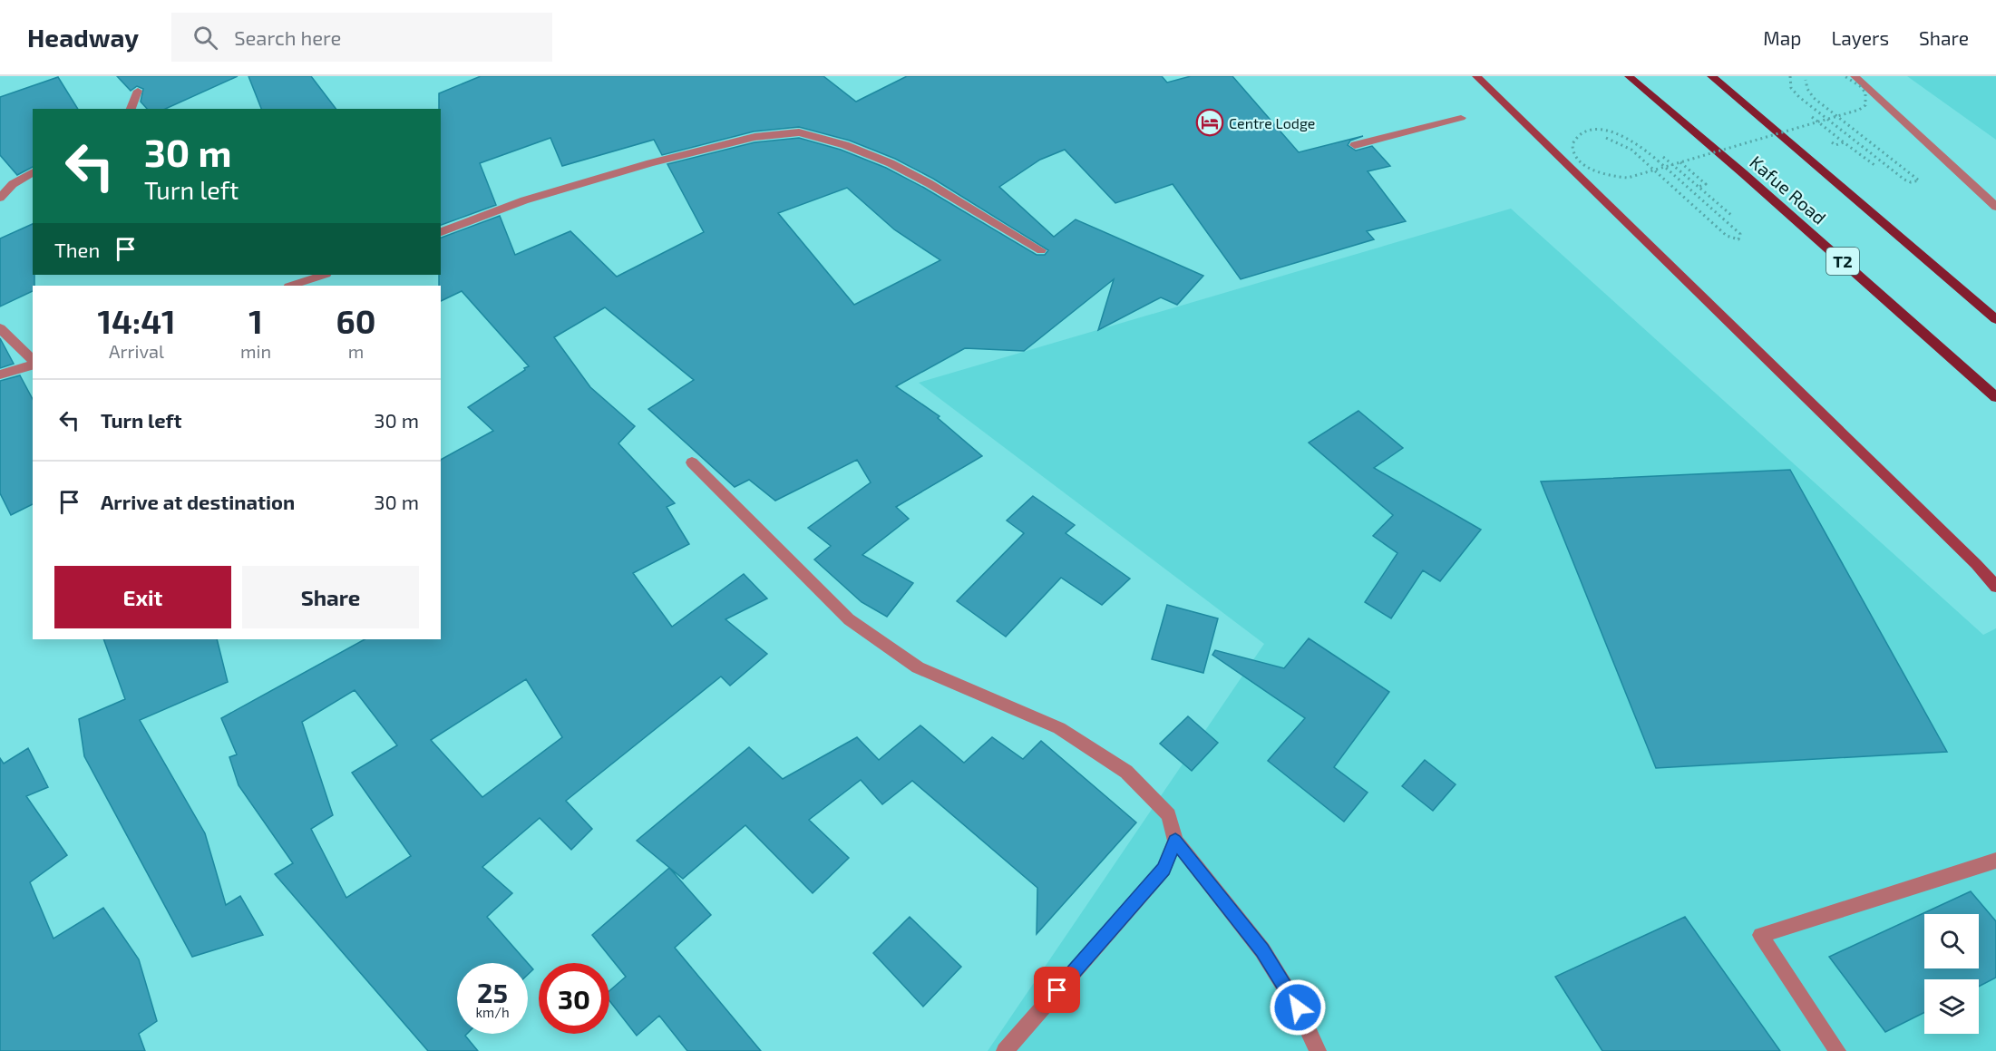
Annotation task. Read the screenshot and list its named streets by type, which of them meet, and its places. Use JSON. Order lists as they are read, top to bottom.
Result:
{
  "streets": {
    "main road": ["Kafue Road", "T2"]
  },
  "places": {
    "hotel": ["Centre Lodge"]
  },
  "page": {
    "header": "Headway",
    "search": "Search here",
    "nav": ["Map", "Layers", "Share"],
    "turn": ["30 m", "Turn left"],
    "then": "Then",
    "eta": [
      "14:41",
      "Arrival",
      "1",
      "min",
      "60",
      "m"
    ],
    "list": [
      {
        "name": "Turn left",
        "value": "30 m"
      },
      {
        "name": "Arrive at destination",
        "value": "30 m"
      }
    ],
    "buttons": ["Exit", "Share"],
    "speed": "25 km/h",
    "limit": "30"
  }
}
